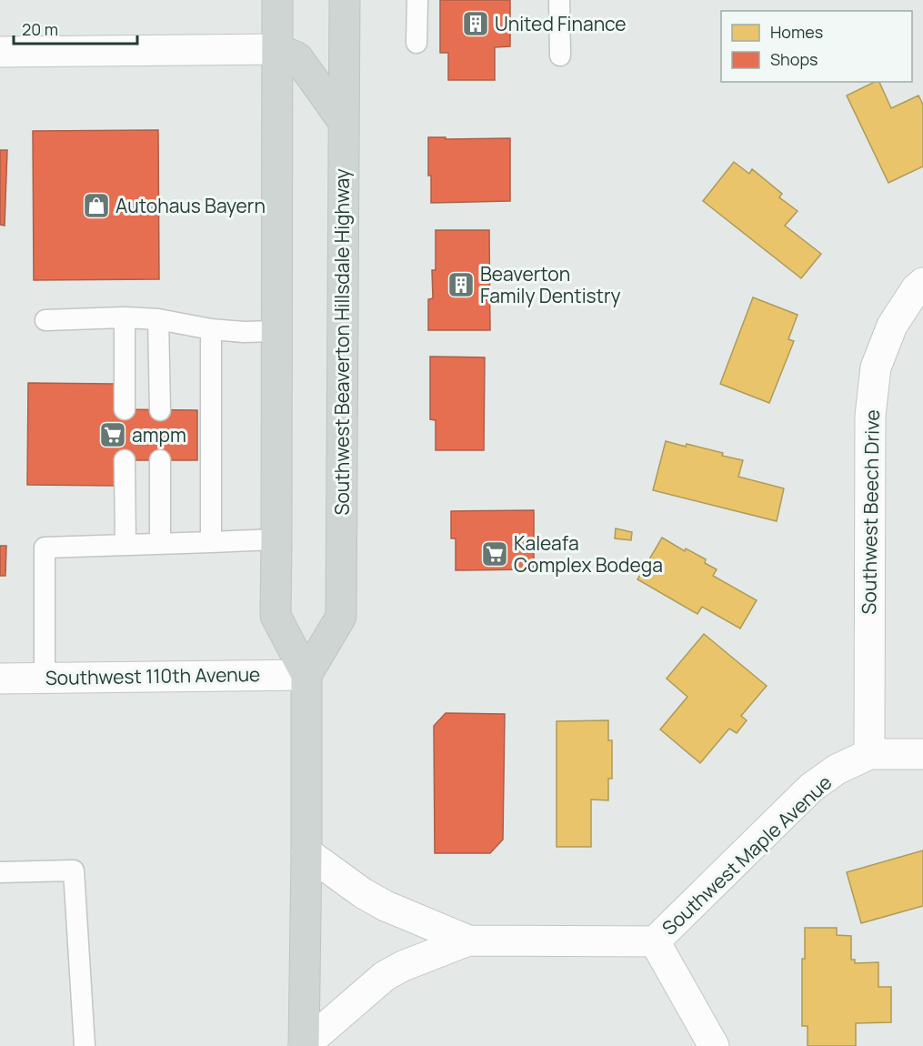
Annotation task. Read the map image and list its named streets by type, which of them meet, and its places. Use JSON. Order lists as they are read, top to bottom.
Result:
{
  "streets": {
    "main road": ["Southwest Beaverton Hillsdale Highway"],
    "street": ["Southwest Beech Drive", "Southwest 110th Avenue", "Southwest Maple Avenue"]
  },
  "crossings": [
    ["Southwest Beaverton Hillsdale Highway", "Southwest 110th Avenue"],
    ["Southwest Beech Drive", "Southwest Maple Avenue"]
  ],
  "places": {
    "building": ["United Finance", "Beaverton Family Dentistry"],
    "shop": ["Autohaus Bayern"],
    "supermarket": ["ampm", "Kaleafa Complex Bodega"]
  },
  "legend": ["Homes", "Shops"],
  "scale_bar": "20 m"
}
